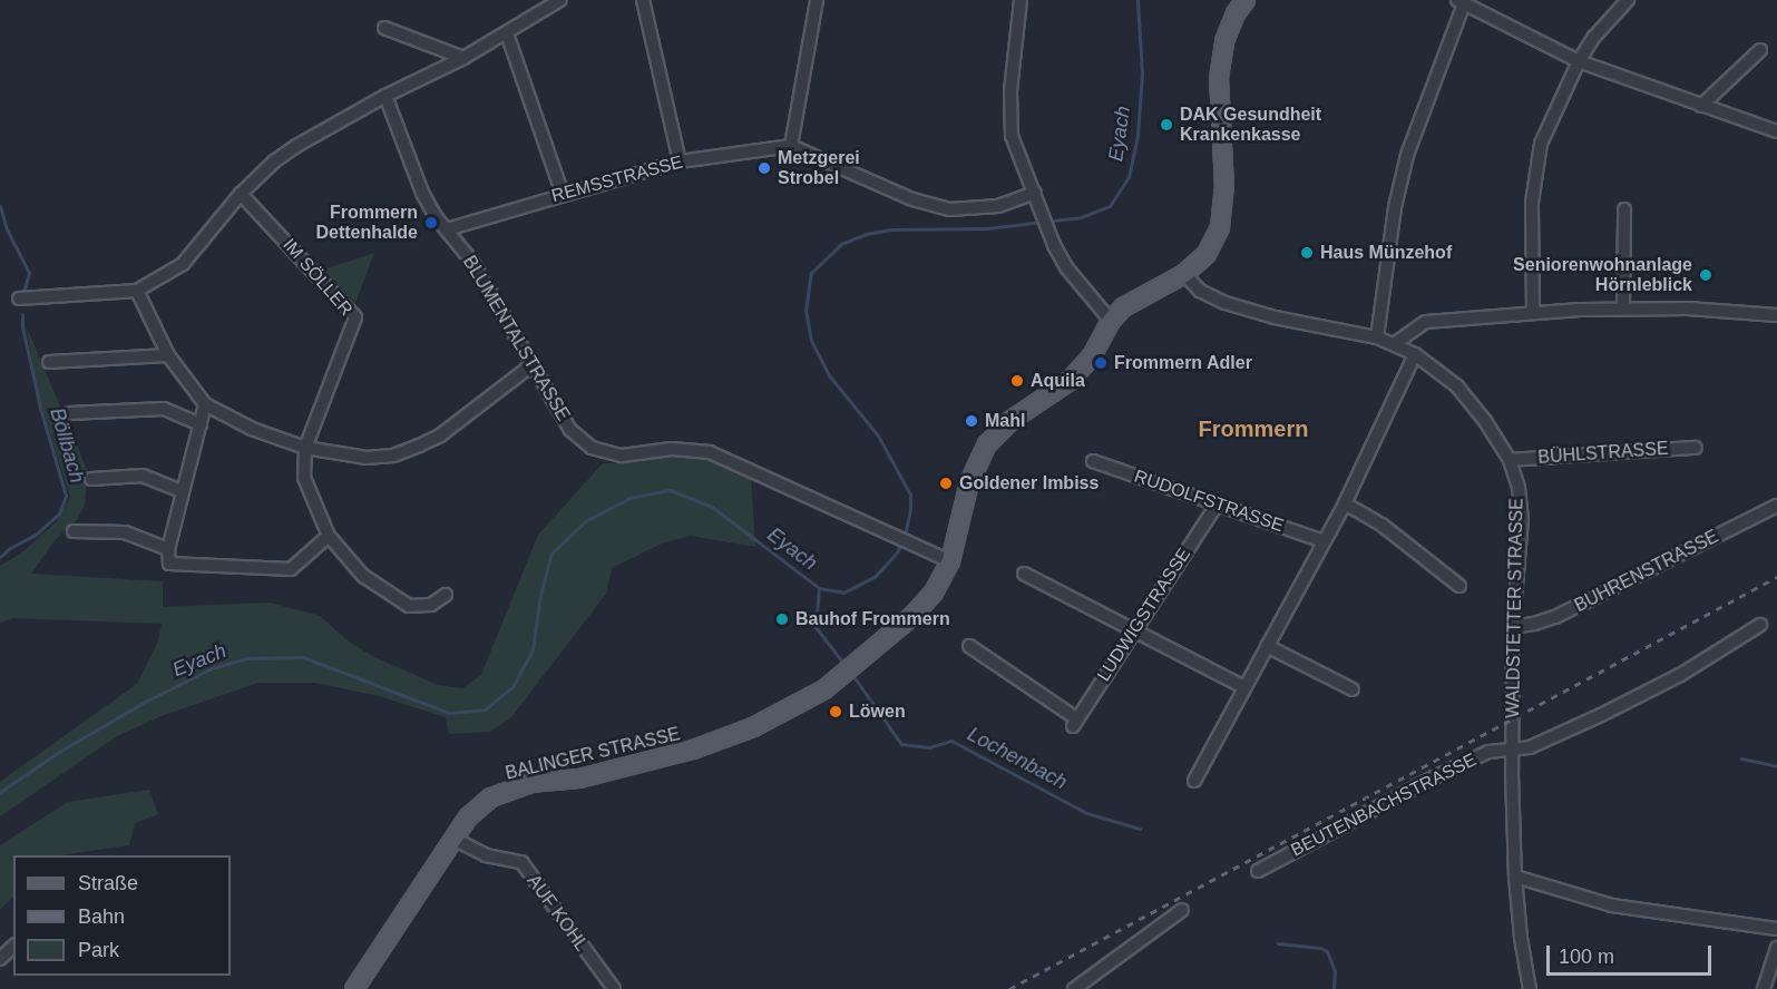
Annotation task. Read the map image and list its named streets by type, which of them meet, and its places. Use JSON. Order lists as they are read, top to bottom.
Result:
{
  "streets": {
    "main road": ["BALINGER STRASSE"],
    "street": [
      "REMSSTRASSE",
      "IM SÖLLER",
      "BLUMENTALSTRASSE",
      "BÜHLSTRASSE",
      "RUDOLFSTRASSE",
      "BUHRENSTRASSE",
      "WALDSTETTER STRASSE",
      "LUDWIGSTRASSE",
      "BEUTENBACHSTRASSE",
      "AUF KOHL"
    ]
  },
  "crossings": [
    ["REMSSTRASSE", "BLUMENTALSTRASSE"],
    ["BLUMENTALSTRASSE", "BALINGER STRASSE"],
    ["BÜHLSTRASSE", "WALDSTETTER STRASSE"],
    ["RUDOLFSTRASSE", "LUDWIGSTRASSE"],
    ["BUHRENSTRASSE", "WALDSTETTER STRASSE"],
    ["WALDSTETTER STRASSE", "BALINGER STRASSE"],
    ["WALDSTETTER STRASSE", "BEUTENBACHSTRASSE"],
    ["BALINGER STRASSE", "AUF KOHL"]
  ],
  "districts": ["Frommern"],
  "water": ["Eyach", "Böllbach", "Lochenbach"],
  "places": [
    "DAK Gesundheit Krankenkasse",
    "Metzgerei Strobel",
    "Frommern Dettenhalde",
    "Haus Münzehof",
    "Seniorenwohnanlage Hörnleblick",
    "Frommern Adler",
    "Aquila",
    "Mahl",
    "Goldener Imbiss",
    "Bauhof Frommern",
    "Löwen"
  ],
  "legend": ["Straße", "Bahn", "Park"],
  "scale_bar": "100 m"
}
